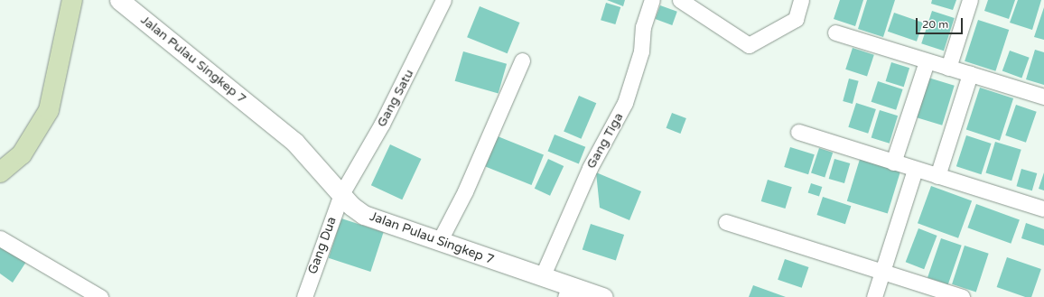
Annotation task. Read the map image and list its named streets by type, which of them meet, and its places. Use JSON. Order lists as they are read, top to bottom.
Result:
{
  "streets": {
    "street": [
      "Jalan Pulau Singkep 7",
      "Gang Satu",
      "Gang Tiga",
      "Gang Dua"
    ]
  },
  "crossings": [
    ["Jalan Pulau Singkep 7", "Gang Satu"],
    ["Jalan Pulau Singkep 7", "Gang Tiga"],
    ["Jalan Pulau Singkep 7", "Gang Dua"],
    ["Gang Satu", "Gang Dua"]
  ],
  "scale_bar": "20 m"
}
